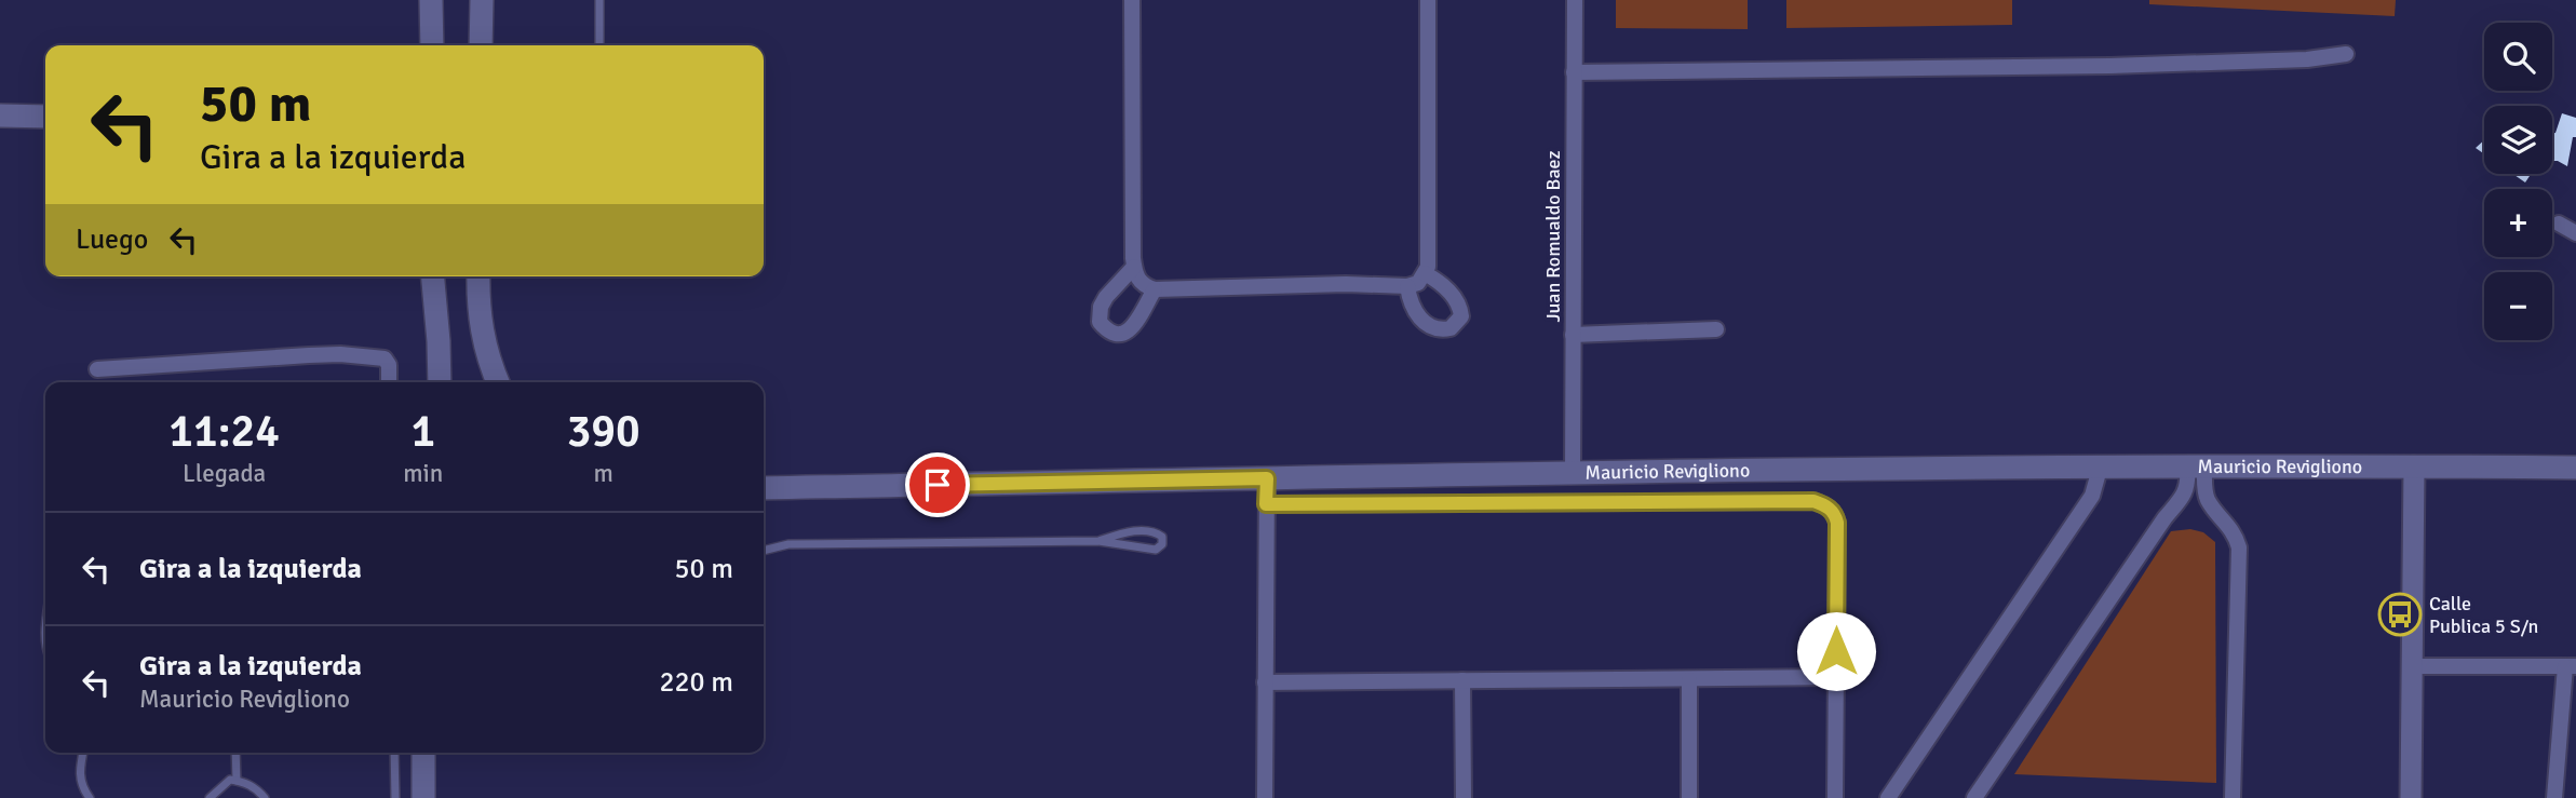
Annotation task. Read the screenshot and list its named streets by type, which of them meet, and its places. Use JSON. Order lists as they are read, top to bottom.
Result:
{
  "streets": {
    "main road": ["Mauricio Revigliono"],
    "street": ["Juan Romualdo Baez"]
  },
  "crossings": [
    ["Juan Romualdo Baez", "Mauricio Revigliono"]
  ],
  "places": {
    "bus stop": ["Calle Publica 5 S/n"]
  },
  "page": {
    "map_buttons": ["+", "−"],
    "turn": ["50 m", "Gira a la izquierda"],
    "then": "Luego",
    "eta": [
      "11:24",
      "Llegada",
      "1",
      "min",
      "390",
      "m"
    ],
    "list": [
      {
        "name": "Gira a la izquierda",
        "value": "50 m"
      },
      {
        "name": "Gira a la izquierda",
        "note": "Mauricio Revigliono",
        "value": "220 m"
      }
    ]
  }
}
